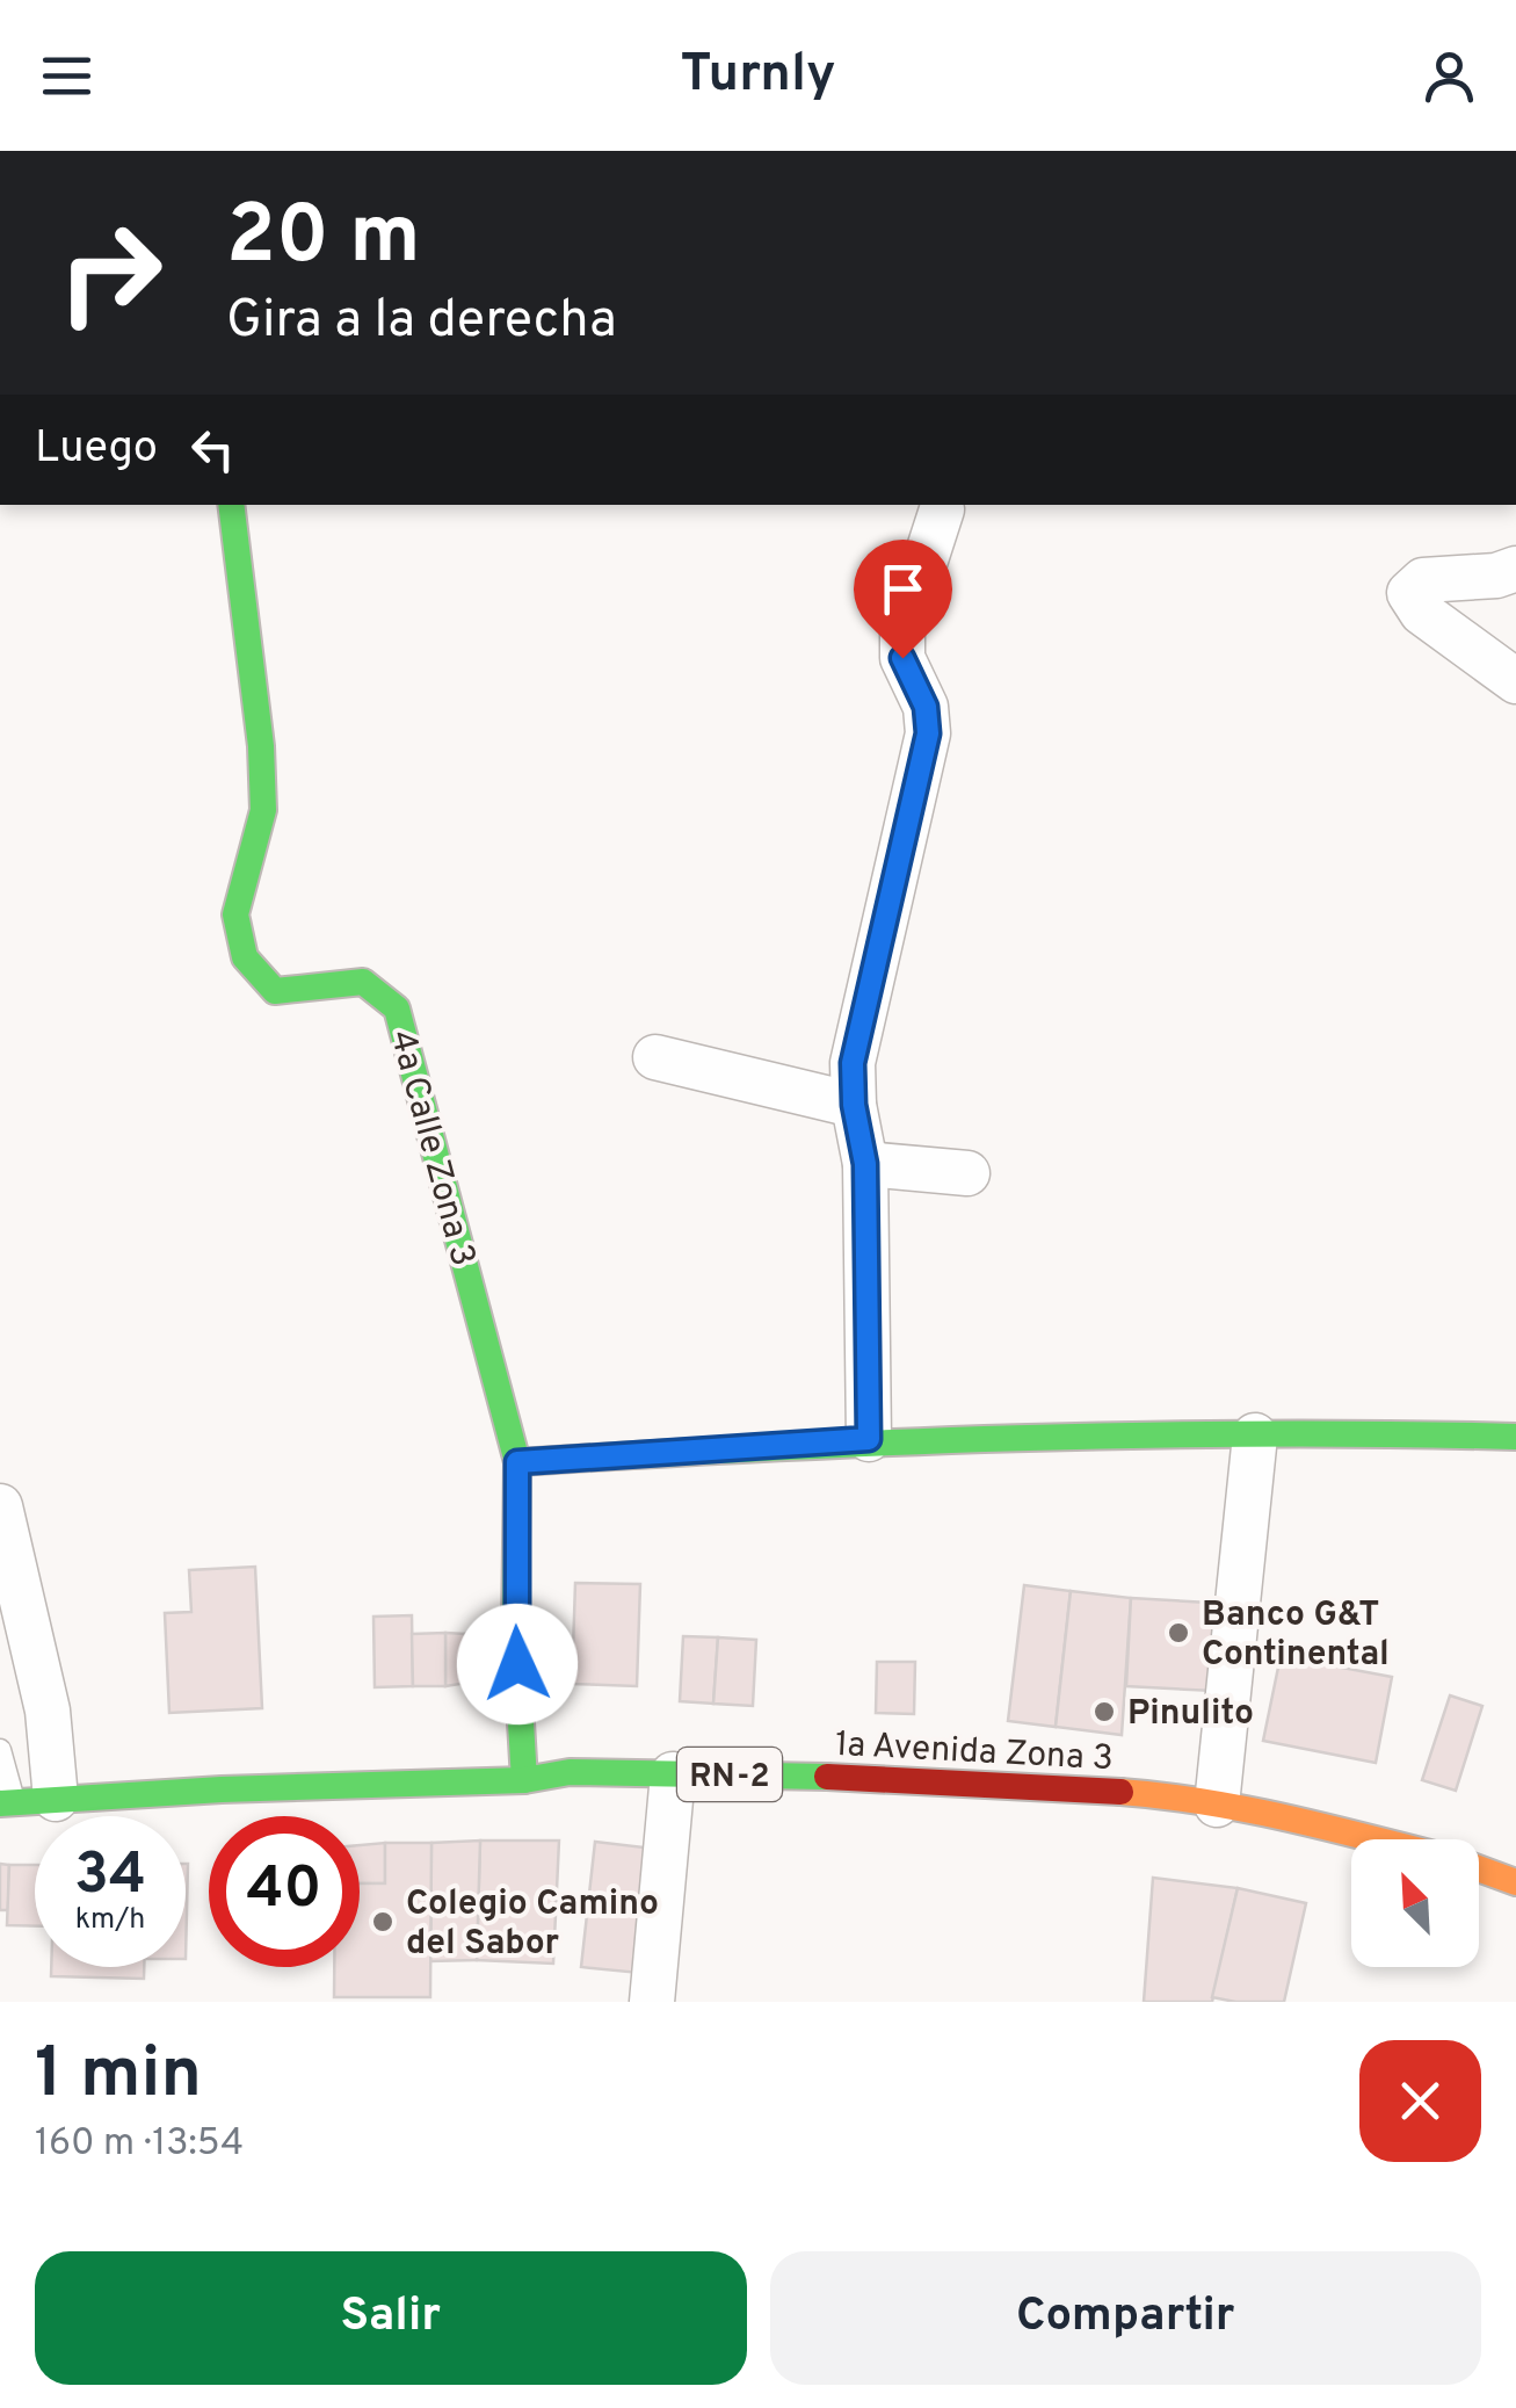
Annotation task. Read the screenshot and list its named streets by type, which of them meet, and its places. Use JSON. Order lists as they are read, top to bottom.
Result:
{
  "streets": {
    "street": ["4a Calle Zona 3", "1a Avenida Zona 3", "RN-2"]
  },
  "crossings": [
    ["4a Calle Zona 3", "1a Avenida Zona 3"]
  ],
  "places": ["Banco G&T Continental", "Pinulito", "Colegio Camino del Sabor"],
  "north": "top left",
  "page": {
    "header": "Turnly",
    "turn": ["20 m", "Gira a la derecha"],
    "then": "Luego",
    "speed": "34 km/h",
    "limit": "40",
    "heading": ["1 min", "160 m · 13:54"],
    "buttons": ["Salir", "Compartir"]
  }
}
